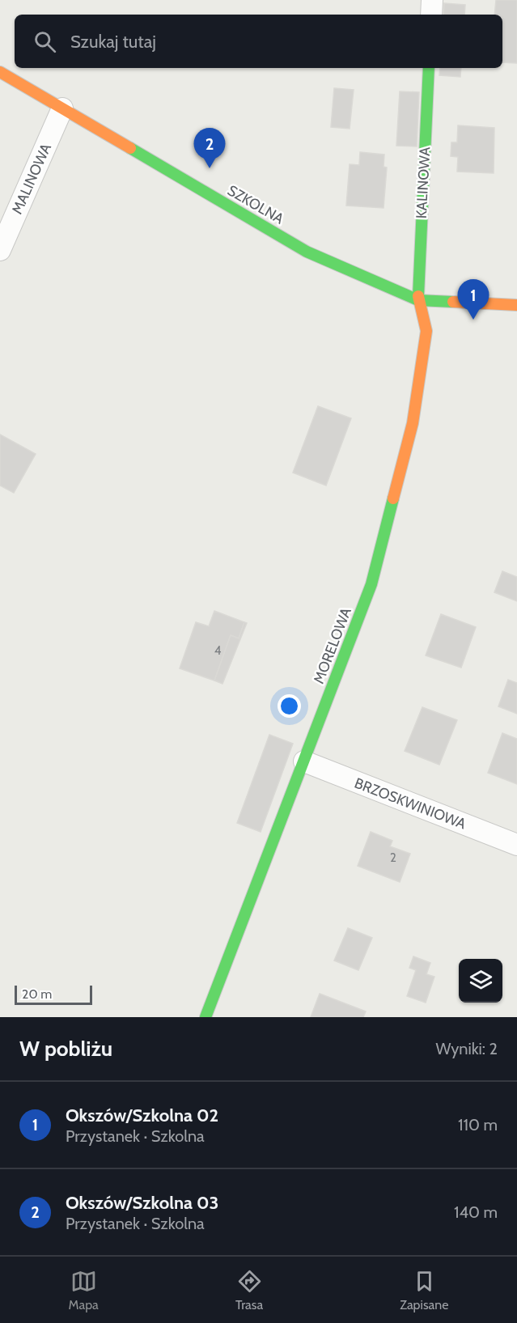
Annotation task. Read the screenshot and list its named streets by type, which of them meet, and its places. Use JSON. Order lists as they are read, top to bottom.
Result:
{
  "streets": {
    "street": [
      "MALINOWA",
      "KALINOWA",
      "SZKOLNA",
      "MORELOWA",
      "BRZOSKWINIOWA"
    ]
  },
  "crossings": [
    ["MALINOWA", "SZKOLNA"],
    ["KALINOWA", "SZKOLNA"],
    ["KALINOWA", "MORELOWA"],
    ["SZKOLNA", "MORELOWA"],
    ["MORELOWA", "BRZOSKWINIOWA"]
  ],
  "house_numbers": ["4", "2"],
  "scale_bar": "20 m",
  "page": {
    "search": "Szukaj tutaj",
    "pins": ["2", "1"],
    "scale": "20 m",
    "heading": ["W pobliżu", "Wyniki: 2"],
    "list": [
      {
        "mark": "1",
        "name": "Okszów/Szkolna 02",
        "note": "Przystanek · Szkolna",
        "value": "110 m"
      },
      {
        "mark": "2",
        "name": "Okszów/Szkolna 03",
        "note": "Przystanek · Szkolna",
        "value": "140 m"
      }
    ],
    "nav": ["Mapa", "Trasa", "Zapisane"]
  }
}
